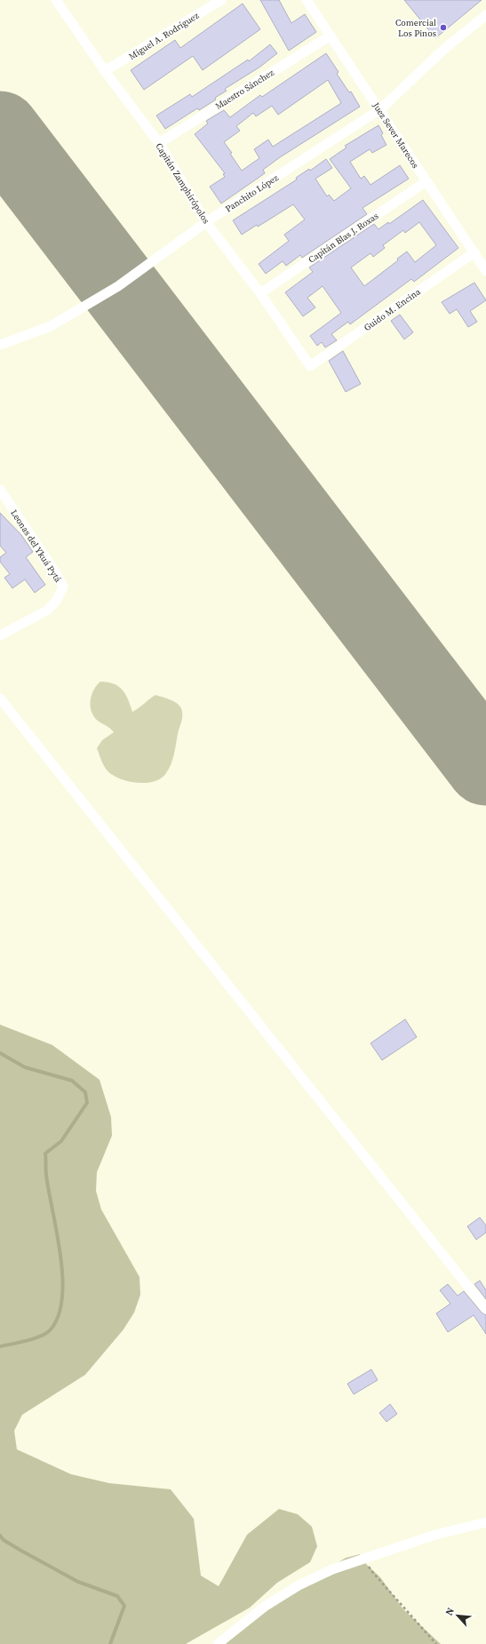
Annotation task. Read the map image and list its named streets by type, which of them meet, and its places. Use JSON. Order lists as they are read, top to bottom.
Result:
{
  "streets": {
    "street": [
      "Miguel A. Rodríguez",
      "Maestro Sánchez",
      "Juez Sever Marecos",
      "Capitán Zamphirópolos",
      "Panchito López",
      "Capitán Blas J. Roxas",
      "Guido M. Encina",
      "Leonas del Ykuá Pytá"
    ]
  },
  "crossings": [
    ["Miguel A. Rodríguez", "Capitán Zamphirópolos"],
    ["Maestro Sánchez", "Juez Sever Marecos"],
    ["Maestro Sánchez", "Capitán Zamphirópolos"],
    ["Juez Sever Marecos", "Panchito López"],
    ["Juez Sever Marecos", "Capitán Blas J. Roxas"],
    ["Juez Sever Marecos", "Guido M. Encina"],
    ["Capitán Zamphirópolos", "Panchito López"],
    ["Capitán Zamphirópolos", "Capitán Blas J. Roxas"],
    ["Capitán Zamphirópolos", "Guido M. Encina"]
  ],
  "places": ["Comercial Los Pinos"],
  "north": "top left"
}
